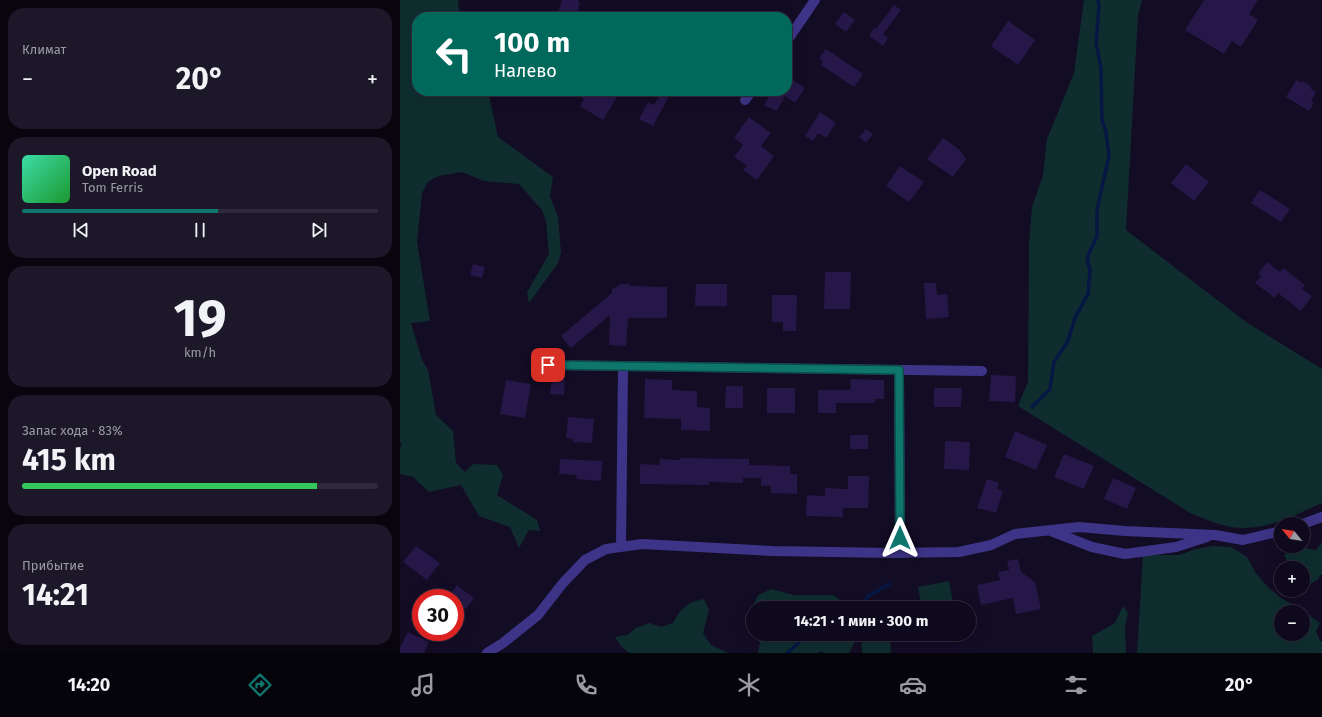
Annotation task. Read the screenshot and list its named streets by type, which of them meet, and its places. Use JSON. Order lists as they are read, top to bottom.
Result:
{
  "north": "top left",
  "page": {
    "tile": [
      "Климат",
      ["19", "km/h"],
      ["Запас хода · 83%", "415 km"],
      ["Прибытие", "14:21"]
    ],
    "turn": ["100 m", "Налево"],
    "heat": ["−", "20°", "+"],
    "song": ["Open Road", "Tom Ferris"],
    "map_buttons": ["+", "−"],
    "limit": "30",
    "trip": "14:21 · 1 мин · 300 m",
    "tabs": ["14:20", "20°"]
  }
}
